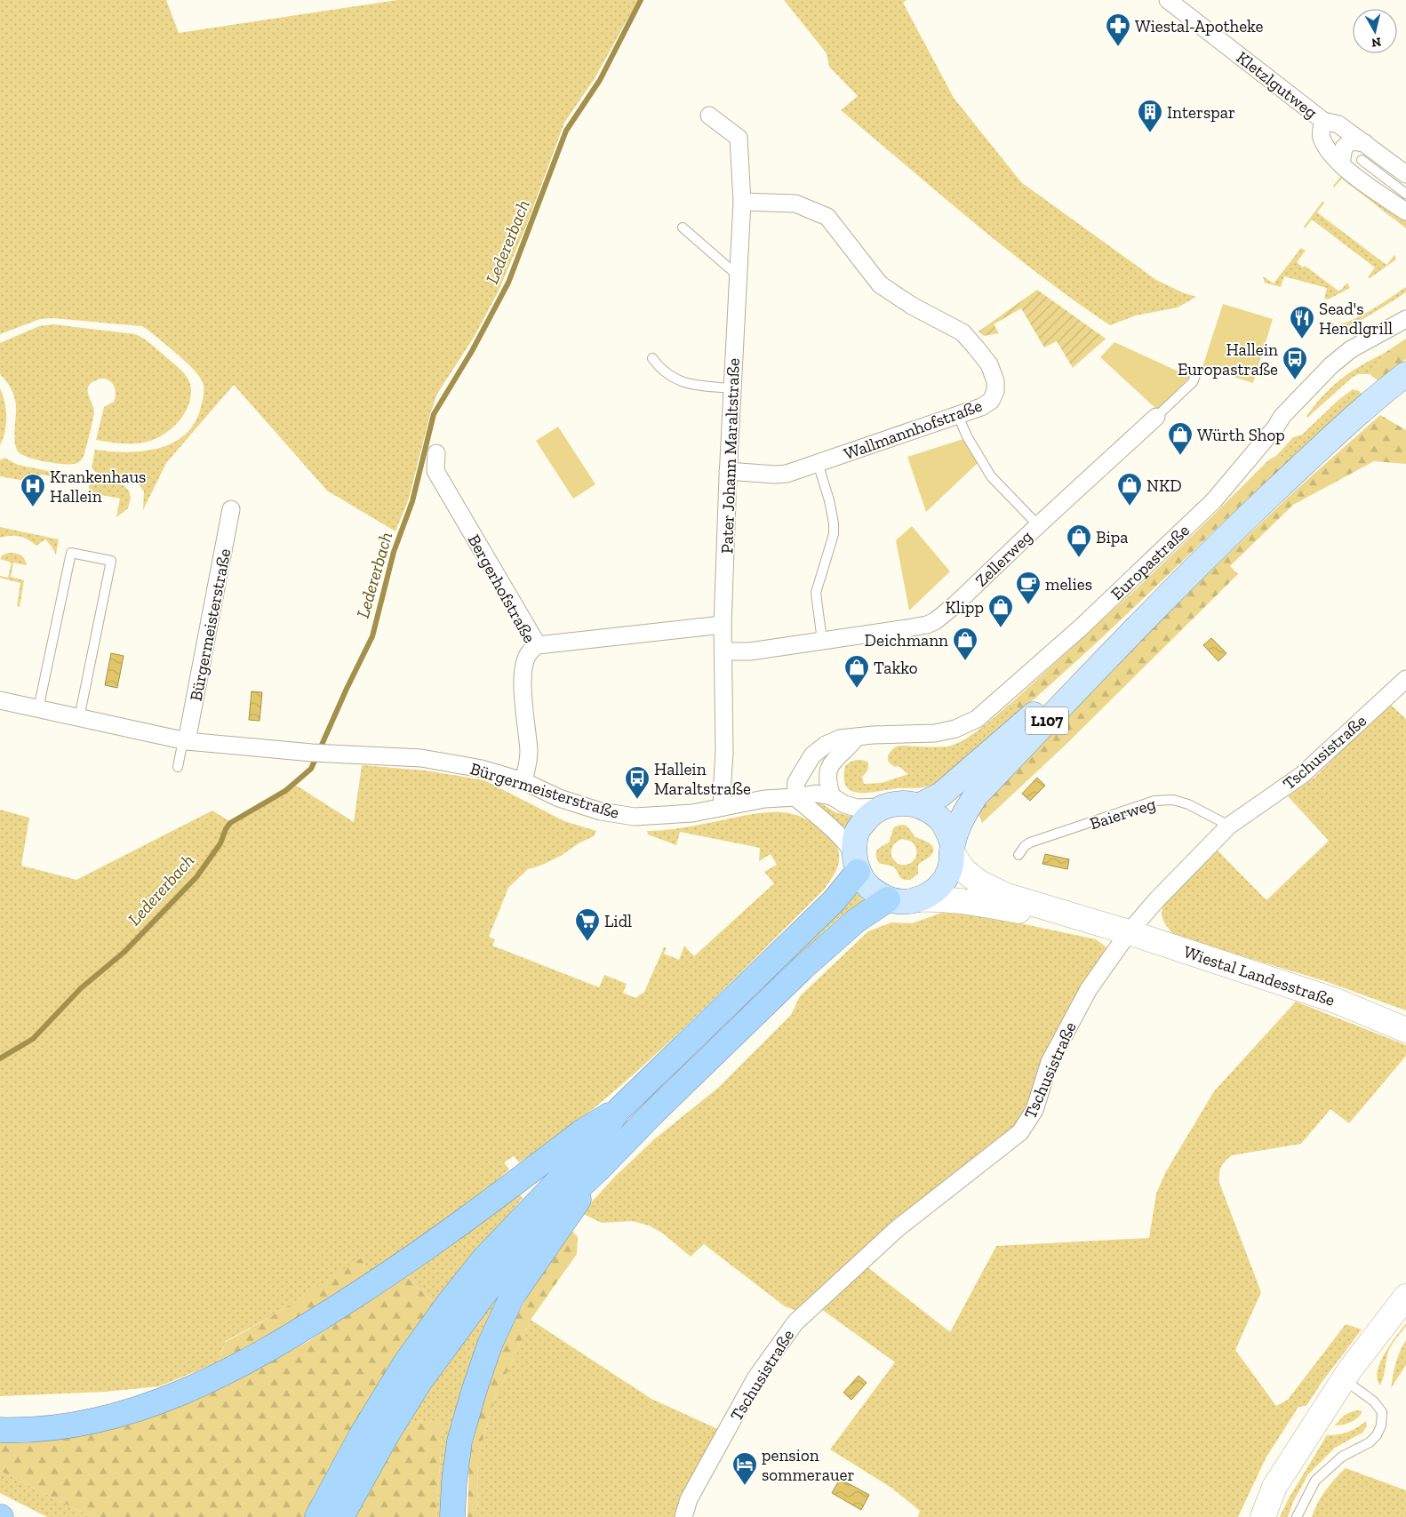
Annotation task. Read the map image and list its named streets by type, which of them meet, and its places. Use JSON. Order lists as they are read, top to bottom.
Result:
{
  "streets": {
    "main road": ["L107", "Wiestal Landesstraße"],
    "street": [
      "Kletzlgutweg",
      "Wallmannhofstraße",
      "Pater Johann Maraltstraße",
      "Zellerweg",
      "Europastraße",
      "Bergerhofstraße",
      "Bürgermeisterstraße",
      "Tschusistraße"
    ],
    "lane": ["Baierweg"]
  },
  "crossings": [
    ["Wallmannhofstraße", "Pater Johann Maraltstraße"],
    ["Wallmannhofstraße", "Zellerweg"],
    ["Pater Johann Maraltstraße", "Zellerweg"],
    ["Pater Johann Maraltstraße", "Bürgermeisterstraße"],
    ["Europastraße", "Bürgermeisterstraße"],
    ["Bergerhofstraße", "Bürgermeisterstraße"],
    ["L107", "Wiestal Landesstraße"],
    ["Tschusistraße", "Baierweg"],
    ["Tschusistraße", "Wiestal Landesstraße"]
  ],
  "water": ["Ledererbach"],
  "places": {
    "pharmacy": ["Wiestal-Apotheke"],
    "building": ["Interspar"],
    "restaurant": ["Sead's Hendlgrill"],
    "bus stop": ["Hallein Europastraße", "Hallein Maraltstraße"],
    "shop": [
      "Würth Shop",
      "NKD",
      "Bipa",
      "Klipp",
      "Deichmann",
      "Takko"
    ],
    "hospital": ["Krankenhaus Hallein"],
    "cafe": ["melies"],
    "supermarket": ["Lidl"],
    "hotel": ["pension sommerauer"]
  },
  "north": "bottom"
}
